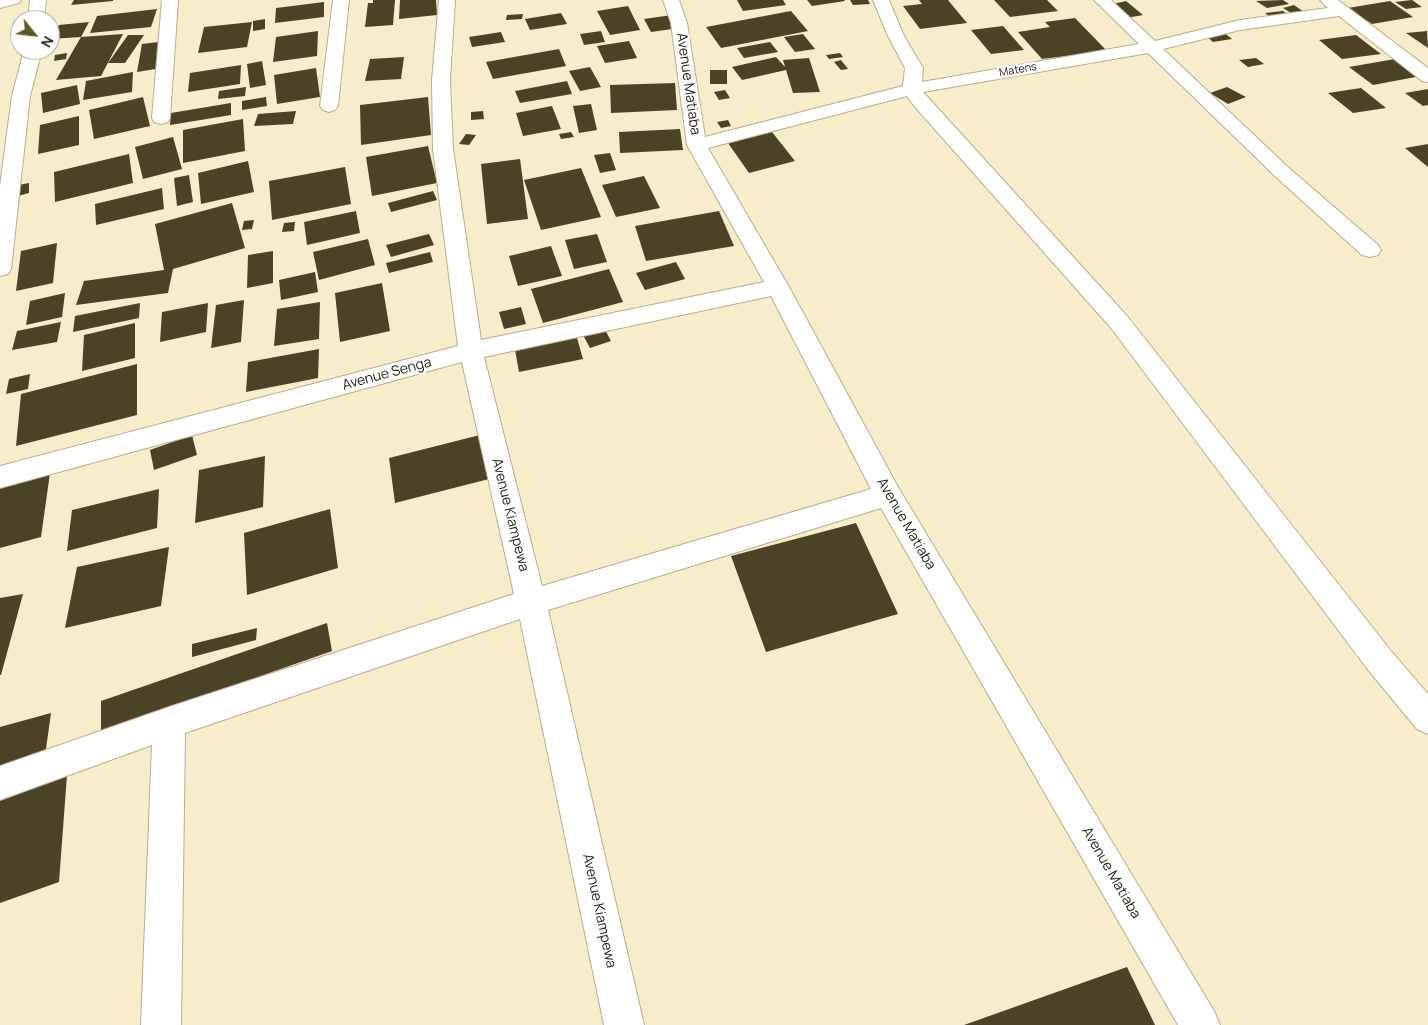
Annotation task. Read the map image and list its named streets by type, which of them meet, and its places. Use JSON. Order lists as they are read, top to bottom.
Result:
{
  "streets": {
    "street": [
      "Matens",
      "Avenue Matiaba",
      "Avenue Senga",
      "Avenue Kiampewa"
    ]
  },
  "crossings": [
    ["Matens", "Avenue Matiaba"],
    ["Avenue Matiaba", "Avenue Senga"],
    ["Avenue Senga", "Avenue Kiampewa"]
  ],
  "north": "bottom right"
}
